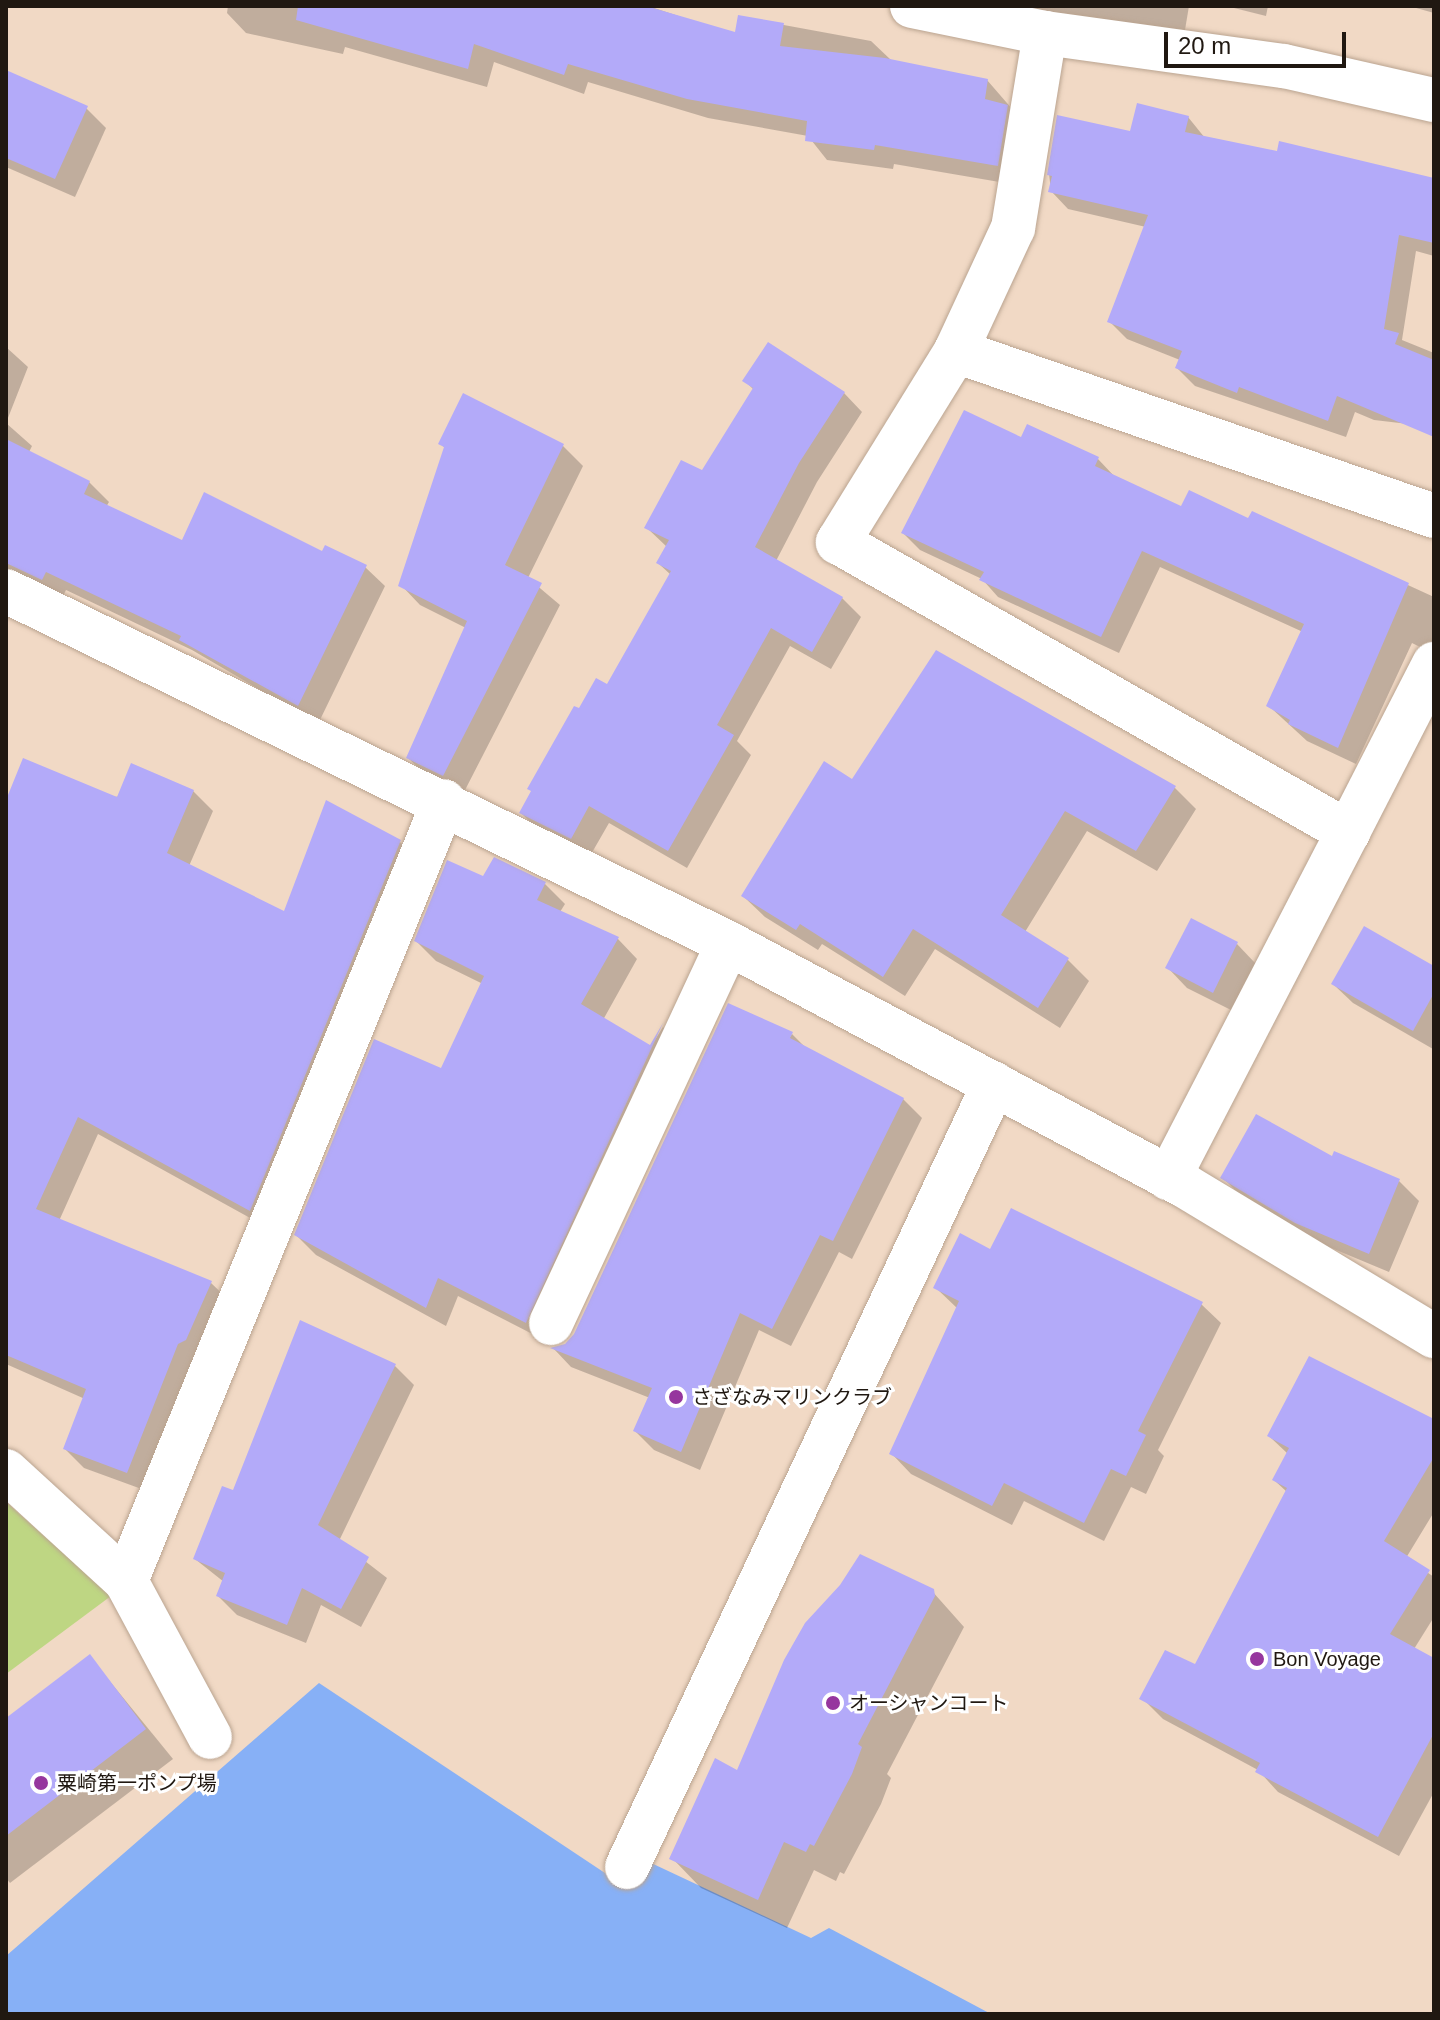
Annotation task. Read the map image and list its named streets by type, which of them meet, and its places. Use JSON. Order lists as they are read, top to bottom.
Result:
{
  "places": [
    "さざなみマリンクラブ",
    "Bon Voyage",
    "オーシャンコート",
    "粟崎第一ポンプ場"
  ],
  "scale_bar": "20 m"
}
